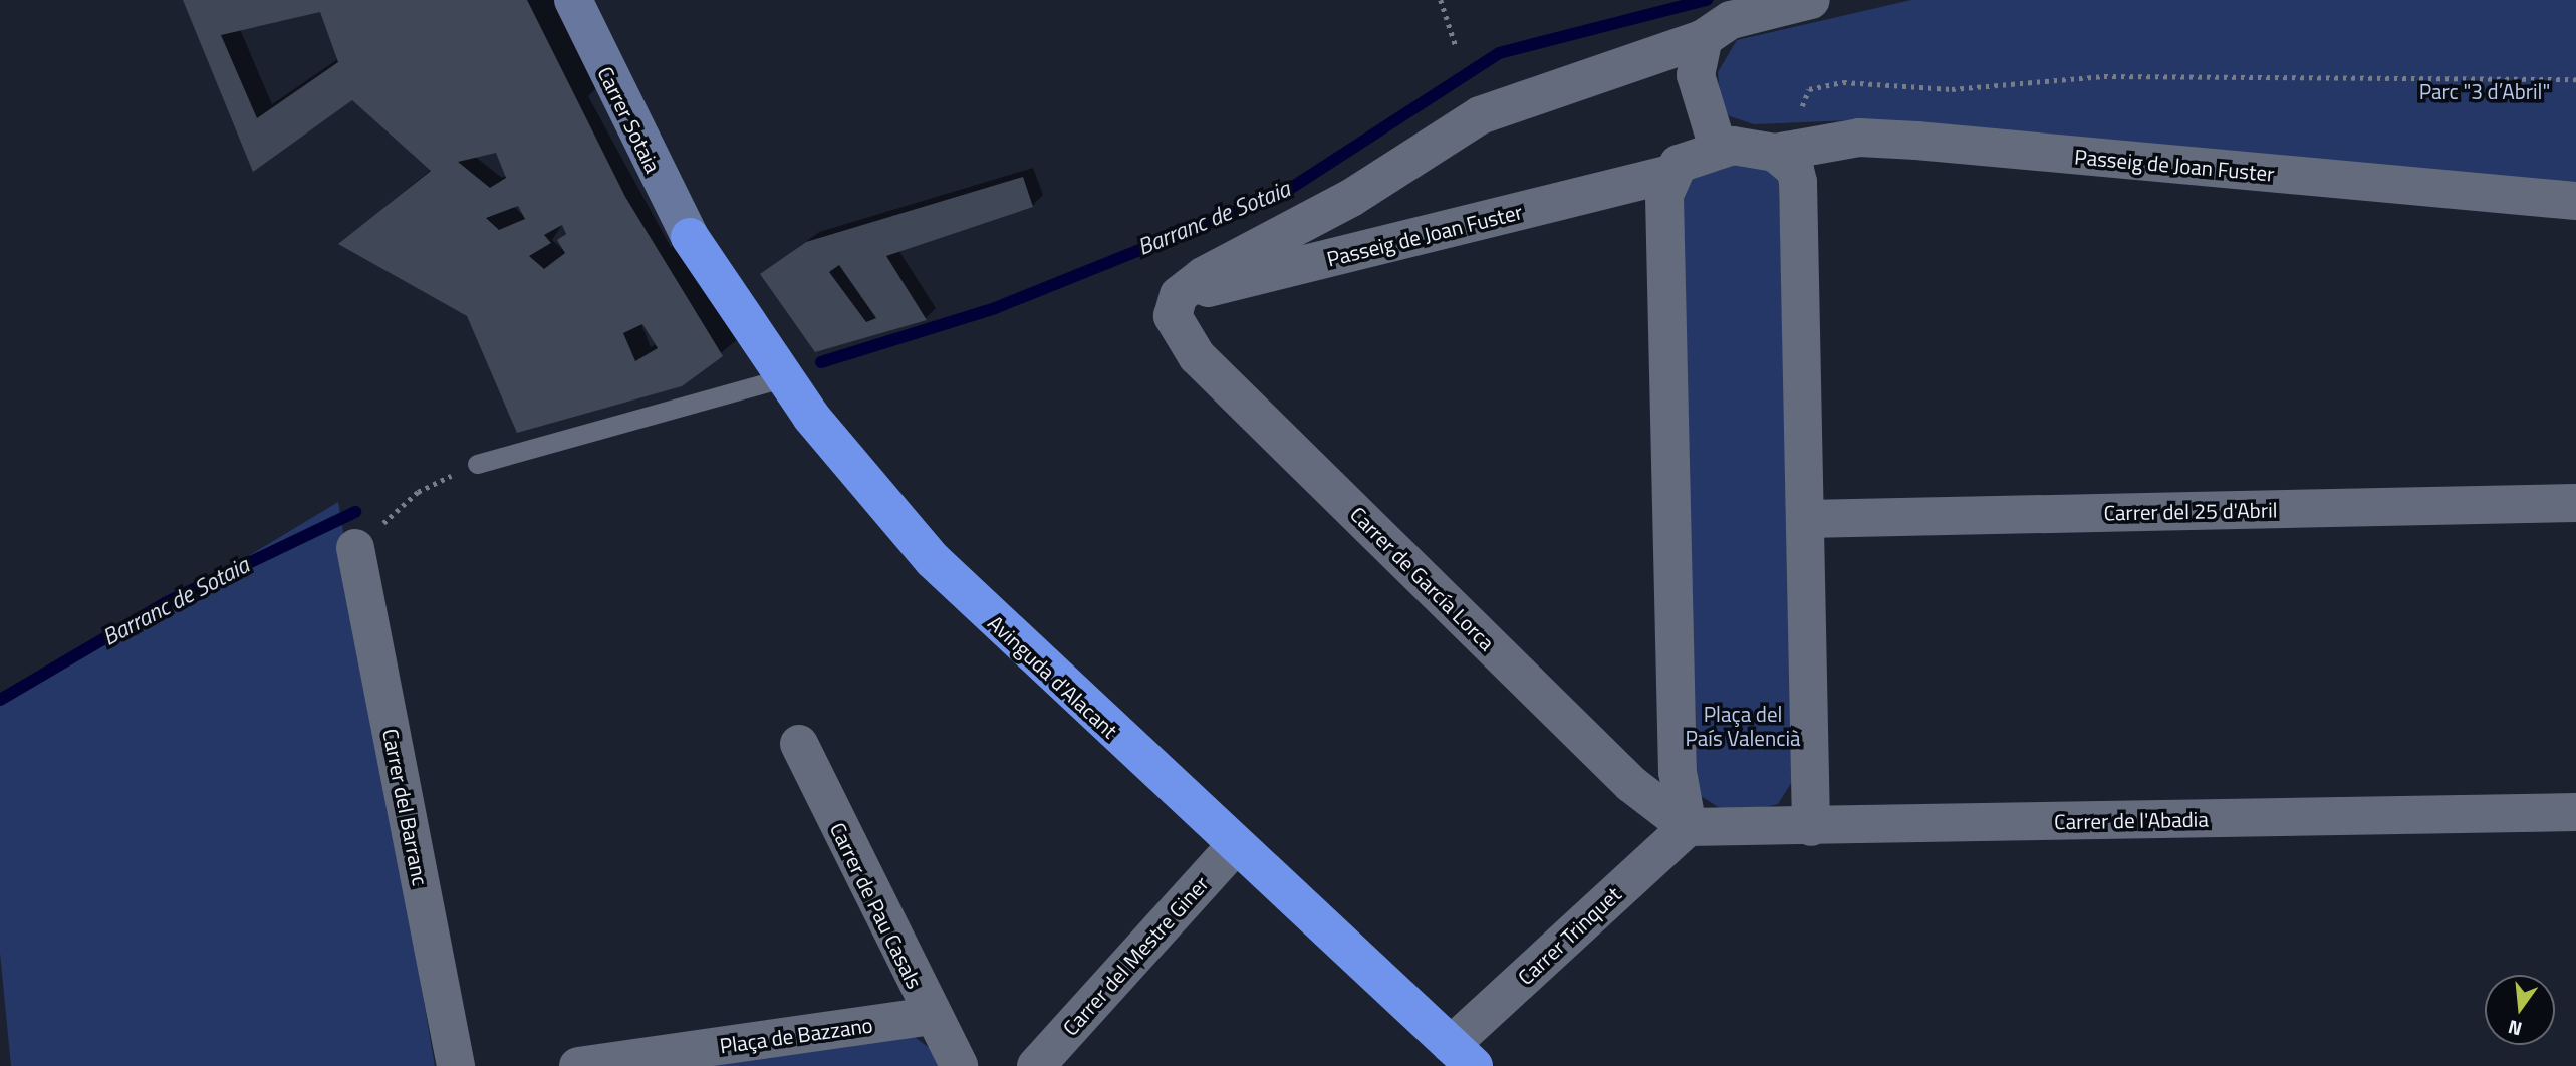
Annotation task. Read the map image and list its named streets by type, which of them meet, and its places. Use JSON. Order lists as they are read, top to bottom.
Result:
{
  "streets": {
    "highway": ["Avinguda d'Alacant"],
    "main road": ["Carrer Sotaia"],
    "street": [
      "Passeig de Joan Fuster",
      "Carrer del 25 d'Abril",
      "Carrer de García Lorca",
      "Carrer del Barranc",
      "Carrer de l'Abadia",
      "Carrer de Pau Casals",
      "Carrer Trinquet",
      "Carrer del Mestre Giner",
      "Plaça de Bazzano"
    ]
  },
  "crossings": [
    ["Carrer Sotaia", "Avinguda d'Alacant"],
    ["Passeig de Joan Fuster", "Carrer de García Lorca"],
    ["Carrer de García Lorca", "Carrer de l'Abadia"],
    ["Carrer de García Lorca", "Carrer Trinquet"],
    ["Avinguda d'Alacant", "Carrer Trinquet"],
    ["Avinguda d'Alacant", "Carrer del Mestre Giner"],
    ["Carrer de l'Abadia", "Carrer Trinquet"],
    ["Carrer de Pau Casals", "Plaça de Bazzano"]
  ],
  "water": ["Barranc de Sotaia"],
  "parks": ["Parc \"3 d’Abril\"", "Plaça del País Valencià"],
  "north": "bottom"
}
